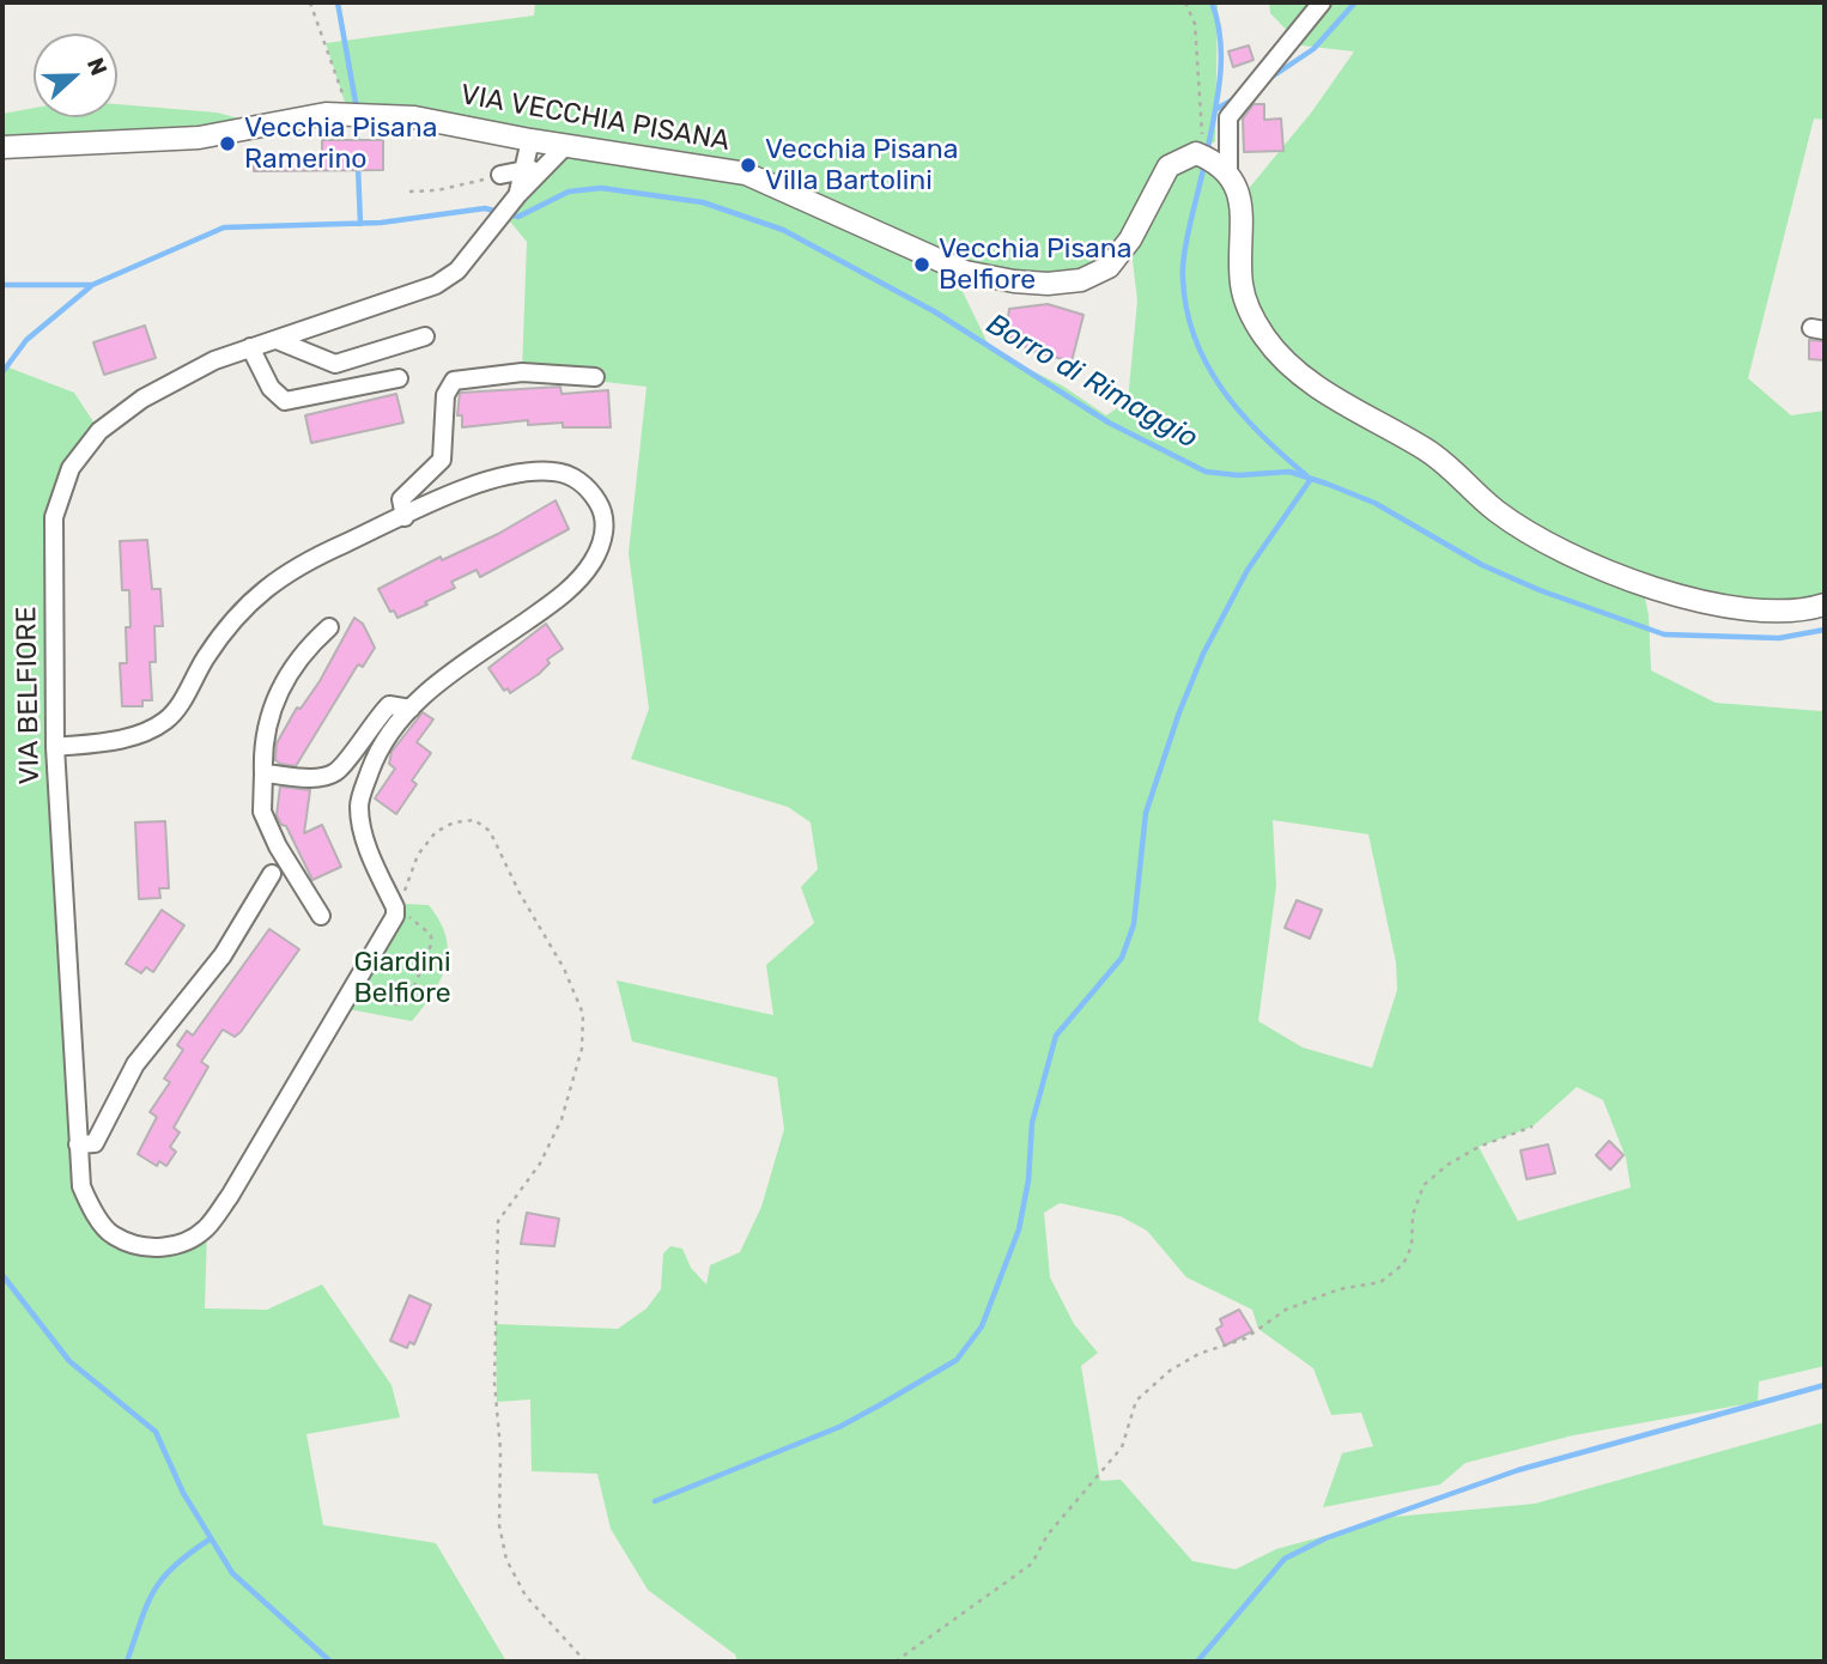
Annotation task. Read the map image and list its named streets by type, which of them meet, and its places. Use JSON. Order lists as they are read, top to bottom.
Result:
{
  "streets": {
    "main road": ["VIA VECCHIA PISANA"],
    "street": ["VIA BELFIORE"]
  },
  "crossings": [
    ["VIA VECCHIA PISANA", "VIA BELFIORE"]
  ],
  "water": ["Borro di Rimaggio"],
  "parks": ["Giardini Belfiore"],
  "places": ["Vecchia Pisana Ramerino", "Vecchia Pisana Villa Bartolini", "Vecchia Pisana Belfiore"],
  "north": "right"
}
